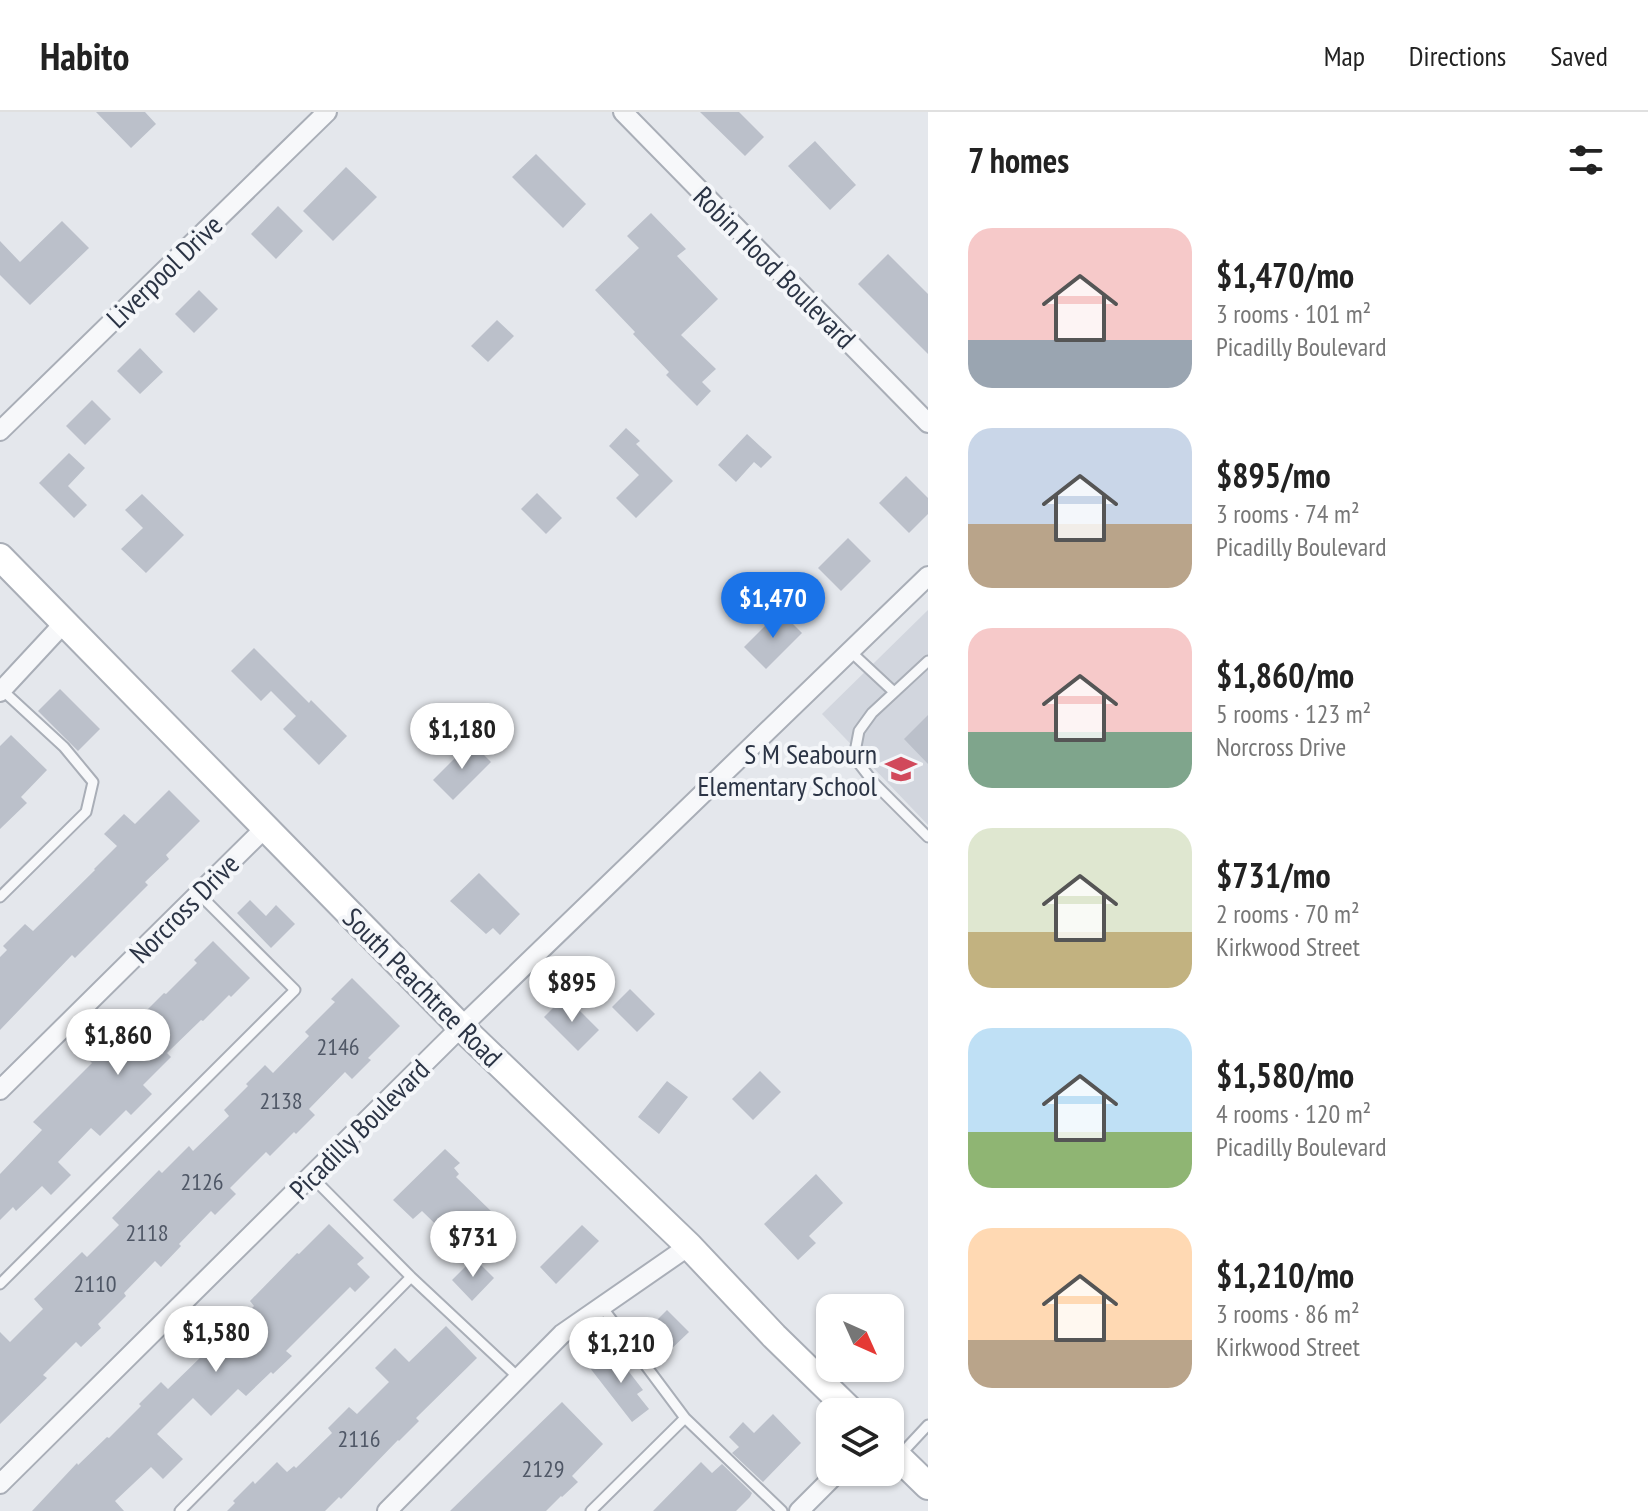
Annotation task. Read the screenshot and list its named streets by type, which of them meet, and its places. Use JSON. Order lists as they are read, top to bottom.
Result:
{
  "streets": {
    "main road": ["South Peachtree Road"],
    "street": [
      "Robin Hood Boulevard",
      "Liverpool Drive",
      "Norcross Drive",
      "Picadilly Boulevard"
    ]
  },
  "crossings": [
    ["Norcross Drive", "South Peachtree Road"],
    ["South Peachtree Road", "Picadilly Boulevard"]
  ],
  "places": {
    "school or university": ["S M Seabourn Elementary School"]
  },
  "house_numbers": [
    "2146",
    "2138",
    "2126",
    "2118",
    "2110",
    "2116",
    "2129"
  ],
  "north": "bottom right",
  "page": {
    "header": "Habito",
    "nav": ["Map", "Directions", "Saved"],
    "heading": "7 homes",
    "list": [
      {
        "name": "$1,470/mo",
        "note": "3 rooms · 101 m² · Picadilly Boulevard"
      },
      {
        "name": "$895/mo",
        "note": "3 rooms · 74 m² · Picadilly Boulevard"
      },
      {
        "name": "$1,860/mo",
        "note": "5 rooms · 123 m² · Norcross Drive"
      },
      {
        "name": "$731/mo",
        "note": "2 rooms · 70 m² · Kirkwood Street"
      },
      {
        "name": "$1,580/mo",
        "note": "4 rooms · 120 m² · Picadilly Boulevard"
      },
      {
        "name": "$1,210/mo",
        "note": "3 rooms · 86 m² · Kirkwood Street"
      }
    ],
    "price": [
      "$1,470",
      "$1,180",
      "$895",
      "$1,860",
      "$731",
      "$1,580",
      "$1,210"
    ]
  }
}
